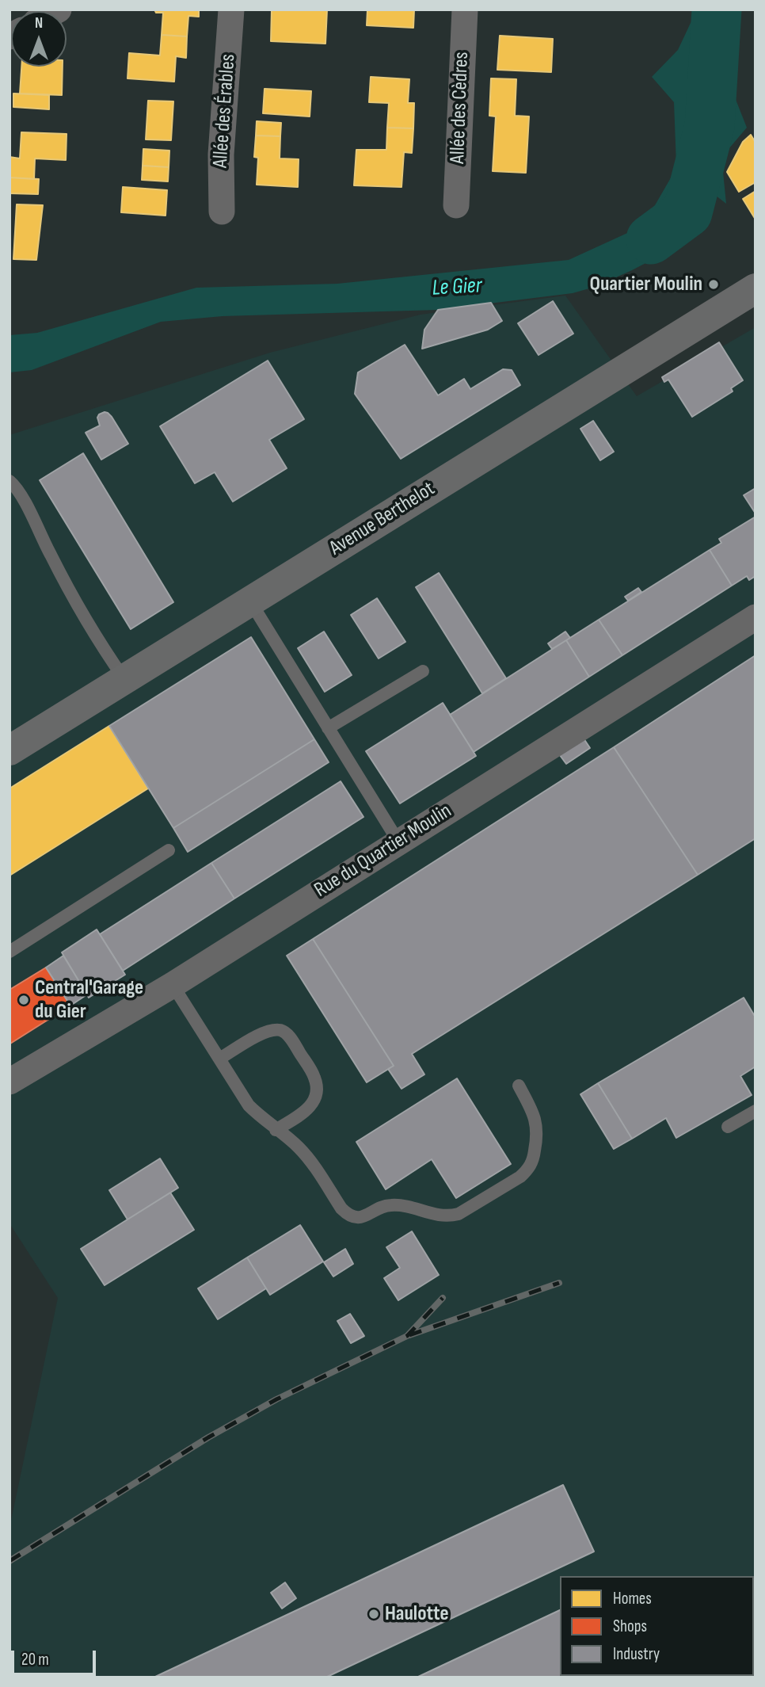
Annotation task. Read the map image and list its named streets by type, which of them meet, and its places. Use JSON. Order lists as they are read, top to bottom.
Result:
{
  "streets": {
    "main road": ["Avenue Berthelot"],
    "street": ["Allée des Cèdres", "Allée des Érables", "Rue du Quartier Moulin"]
  },
  "water": ["Le Gier"],
  "places": ["Quartier Moulin", "Central'Garage du Gier", "Haulotte"],
  "legend": ["Homes", "Shops", "Industry"],
  "scale_bar": "20 m",
  "north": "top"
}
